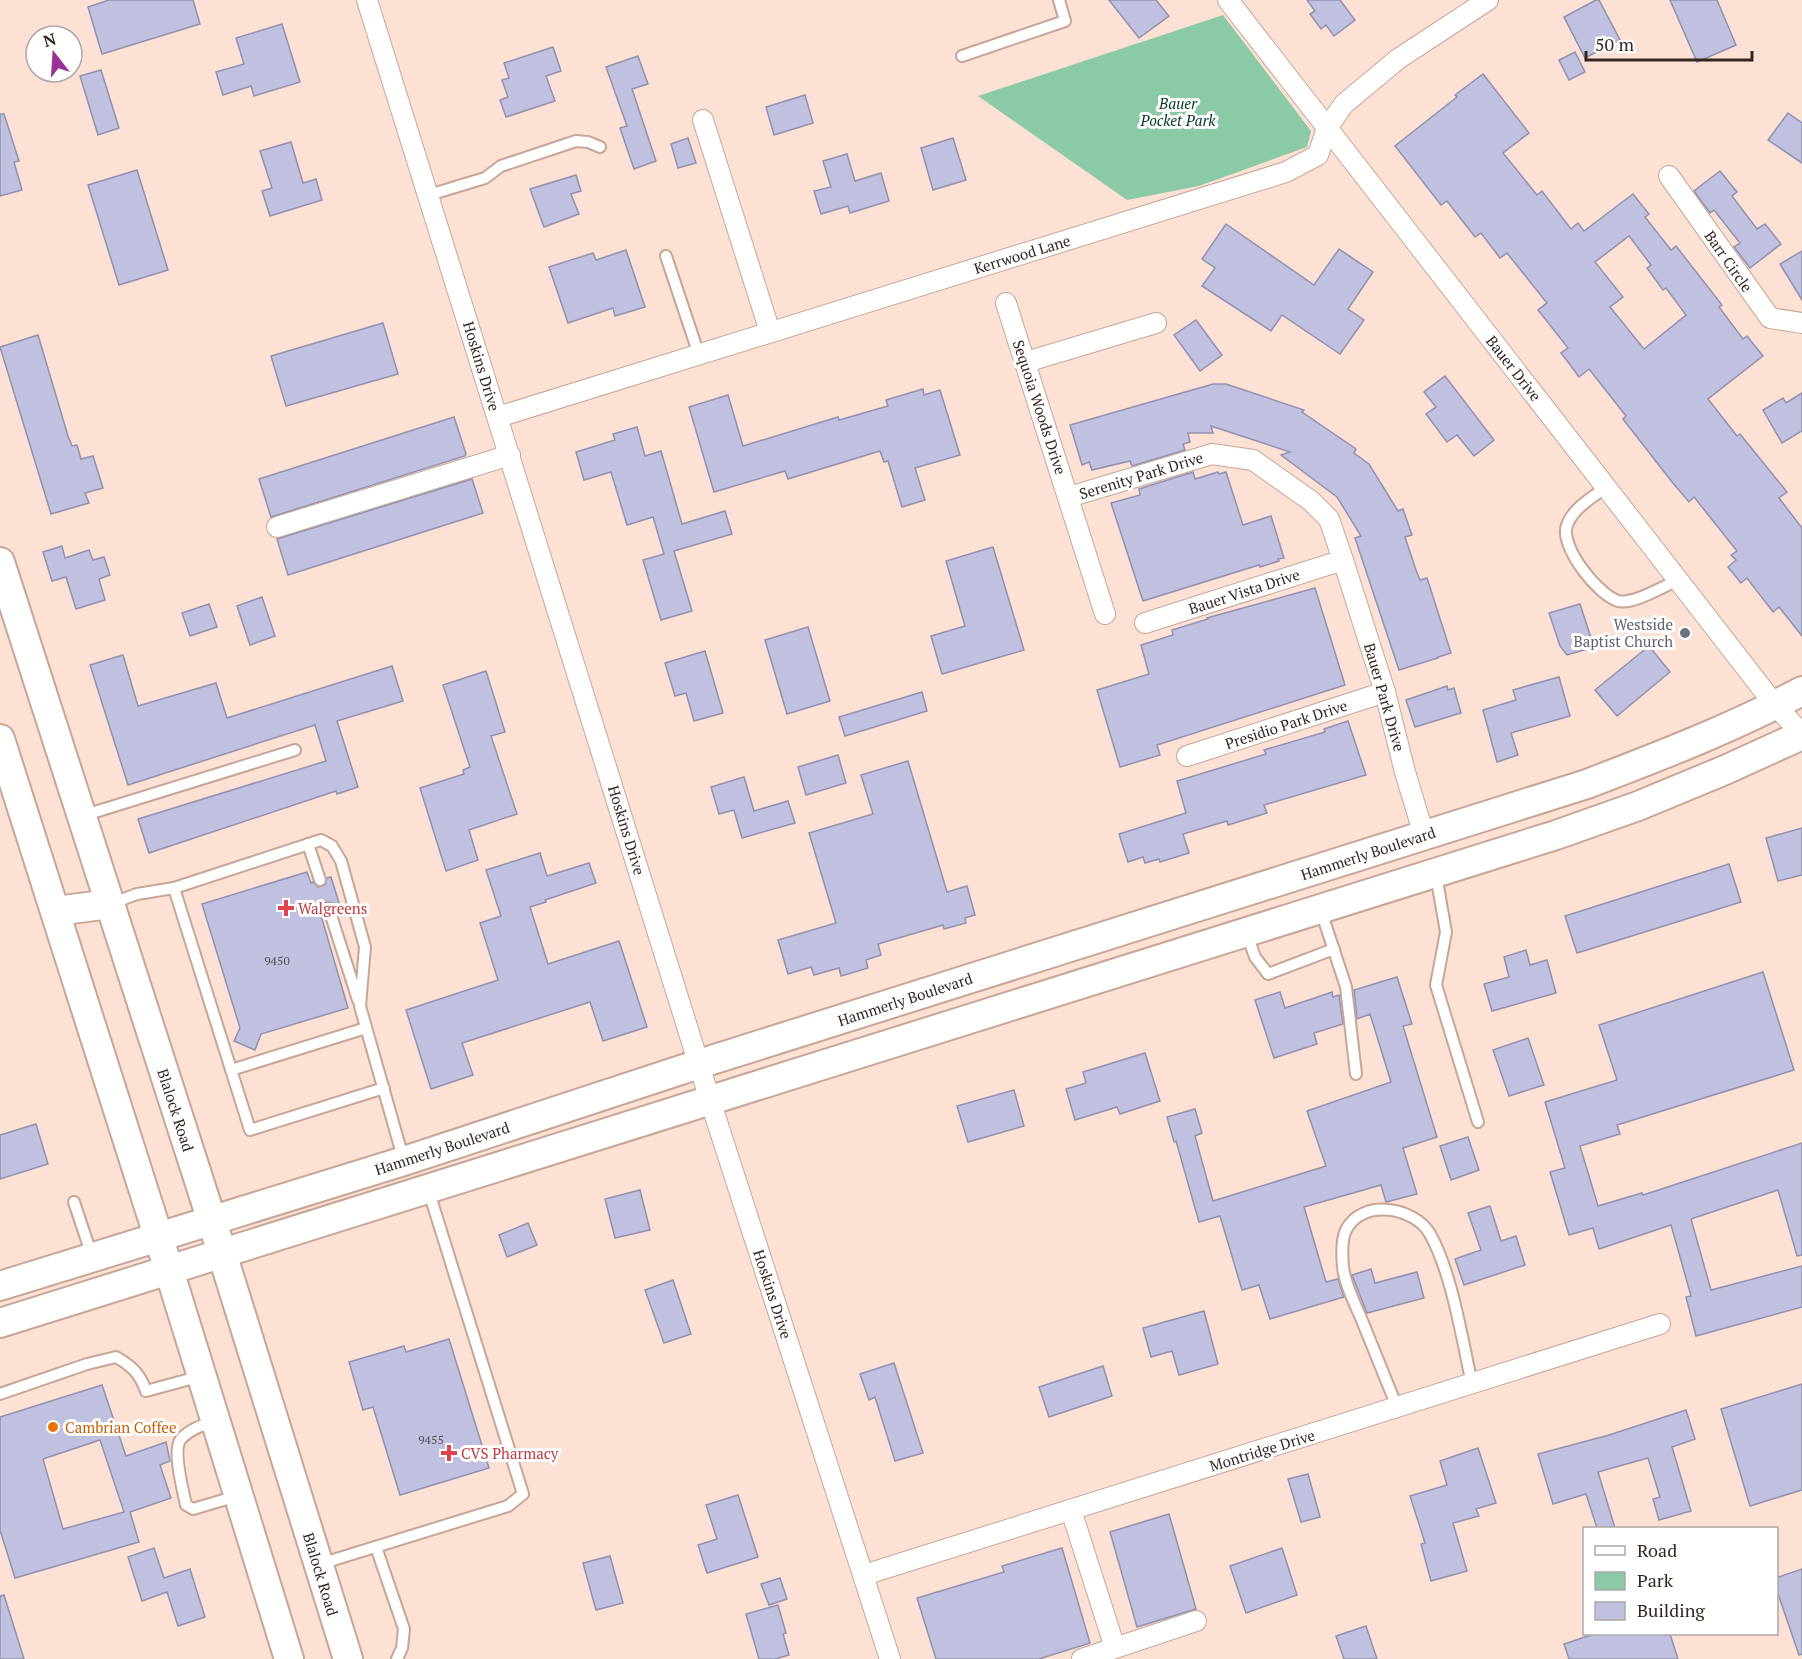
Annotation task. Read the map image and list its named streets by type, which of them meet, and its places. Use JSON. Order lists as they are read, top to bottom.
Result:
{
  "streets": {
    "main road": ["Hammerly Boulevard", "Blalock Road"],
    "street": [
      "Kerrwood Lane",
      "Barr Circle",
      "Hoskins Drive",
      "Bauer Drive",
      "Sequoia Woods Drive",
      "Serenity Park Drive",
      "Bauer Vista Drive",
      "Bauer Park Drive",
      "Presidio Park Drive",
      "Montridge Drive"
    ]
  },
  "crossings": [
    ["Kerrwood Lane", "Hoskins Drive"],
    ["Kerrwood Lane", "Bauer Drive"],
    ["Hoskins Drive", "Hammerly Boulevard"],
    ["Hoskins Drive", "Montridge Drive"],
    ["Bauer Drive", "Hammerly Boulevard"],
    ["Sequoia Woods Drive", "Serenity Park Drive"],
    ["Serenity Park Drive", "Bauer Vista Drive"],
    ["Serenity Park Drive", "Bauer Park Drive"],
    ["Bauer Vista Drive", "Bauer Park Drive"],
    ["Bauer Park Drive", "Presidio Park Drive"],
    ["Bauer Park Drive", "Hammerly Boulevard"],
    ["Hammerly Boulevard", "Blalock Road"]
  ],
  "parks": ["Bauer Pocket Park"],
  "places": {
    "other": ["Westside Baptist Church", "Cambrian Coffee"],
    "health": ["Walgreens", "CVS Pharmacy"]
  },
  "house_numbers": ["9450", "9455"],
  "legend": ["Road", "Park", "Building"],
  "scale_bar": "50 m",
  "north": "top"
}
